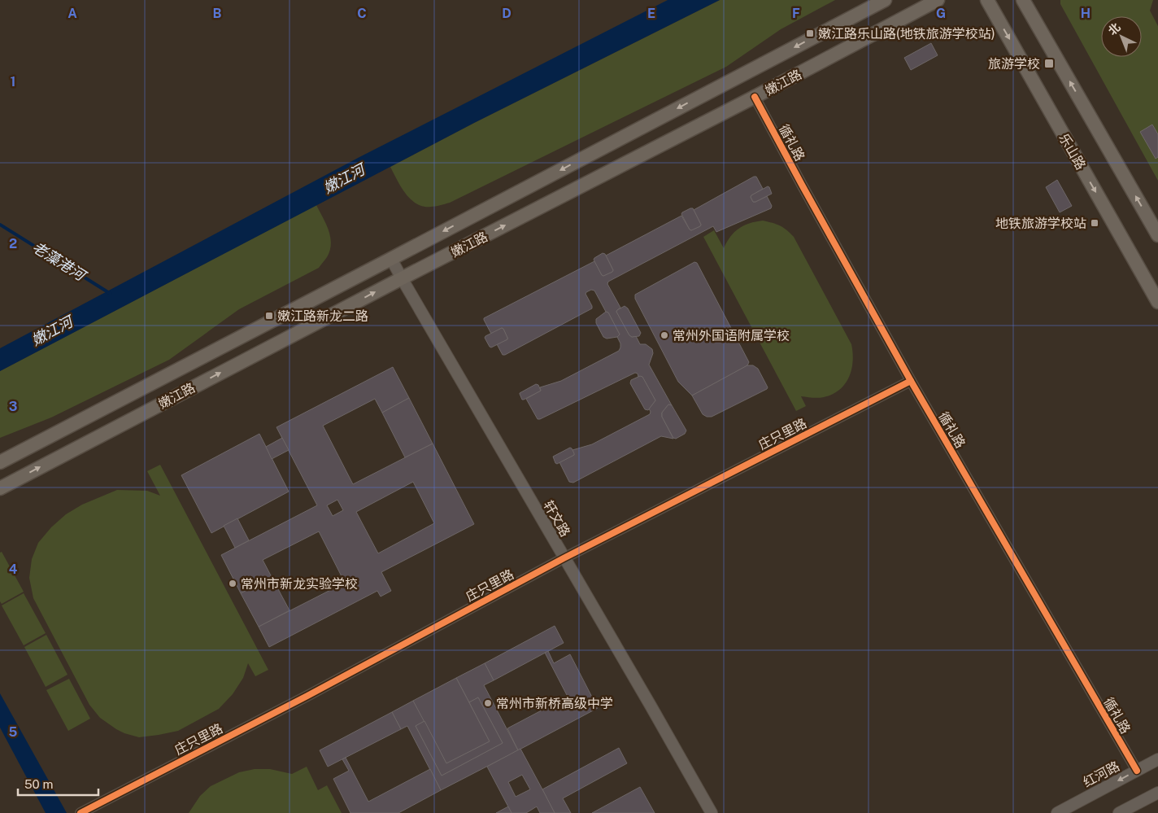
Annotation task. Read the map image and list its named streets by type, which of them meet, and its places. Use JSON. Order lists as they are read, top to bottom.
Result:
{
  "streets": {
    "main road": ["嫩江路", "乐山路"],
    "street": [
      "循礼路",
      "庄只里路",
      "轩文路",
      "红河路"
    ]
  },
  "crossings": [
    ["嫩江路", "循礼路"],
    ["嫩江路", "轩文路"],
    ["循礼路", "庄只里路"],
    ["循礼路", "红河路"],
    ["庄只里路", "轩文路"]
  ],
  "water": ["嫩江河", "老藻港河"],
  "places": {
    "transit": [
      "嫩江路乐山路(地铁旅游学校站)",
      "旅游学校",
      "地铁旅游学校站",
      "嫩江路新龙二路"
    ],
    "other": ["常州外国语附属学校", "常州市新龙实验学校", "常州市新桥高级中学"]
  },
  "scale_bar": "50 m",
  "north": "top left",
  "grid": {
    "columns": [
      "A",
      "B",
      "C",
      "D",
      "E",
      "F",
      "G",
      "H"
    ],
    "rows": [
      "1",
      "2",
      "3",
      "4",
      "5"
    ]
  }
}
